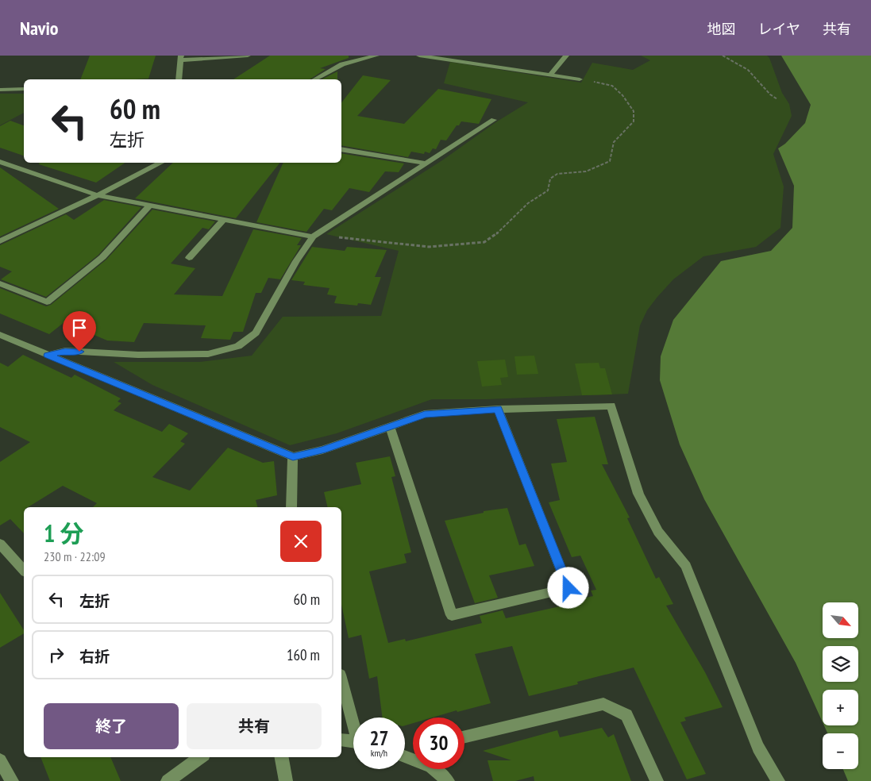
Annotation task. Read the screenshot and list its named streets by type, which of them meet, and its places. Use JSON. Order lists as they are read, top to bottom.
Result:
{
  "north": "bottom right",
  "page": {
    "header": "Navio",
    "nav": ["地図", "レイヤ", "共有"],
    "turn": ["60 m", "左折"],
    "heading": ["1 分", "230 m · 22:09"],
    "list": [
      {
        "name": "左折",
        "value": "60 m"
      },
      {
        "name": "右折",
        "value": "160 m"
      }
    ],
    "map_buttons": ["+", "−"],
    "buttons": ["終了", "共有"],
    "speed": "27 km/h",
    "limit": "30"
  }
}
